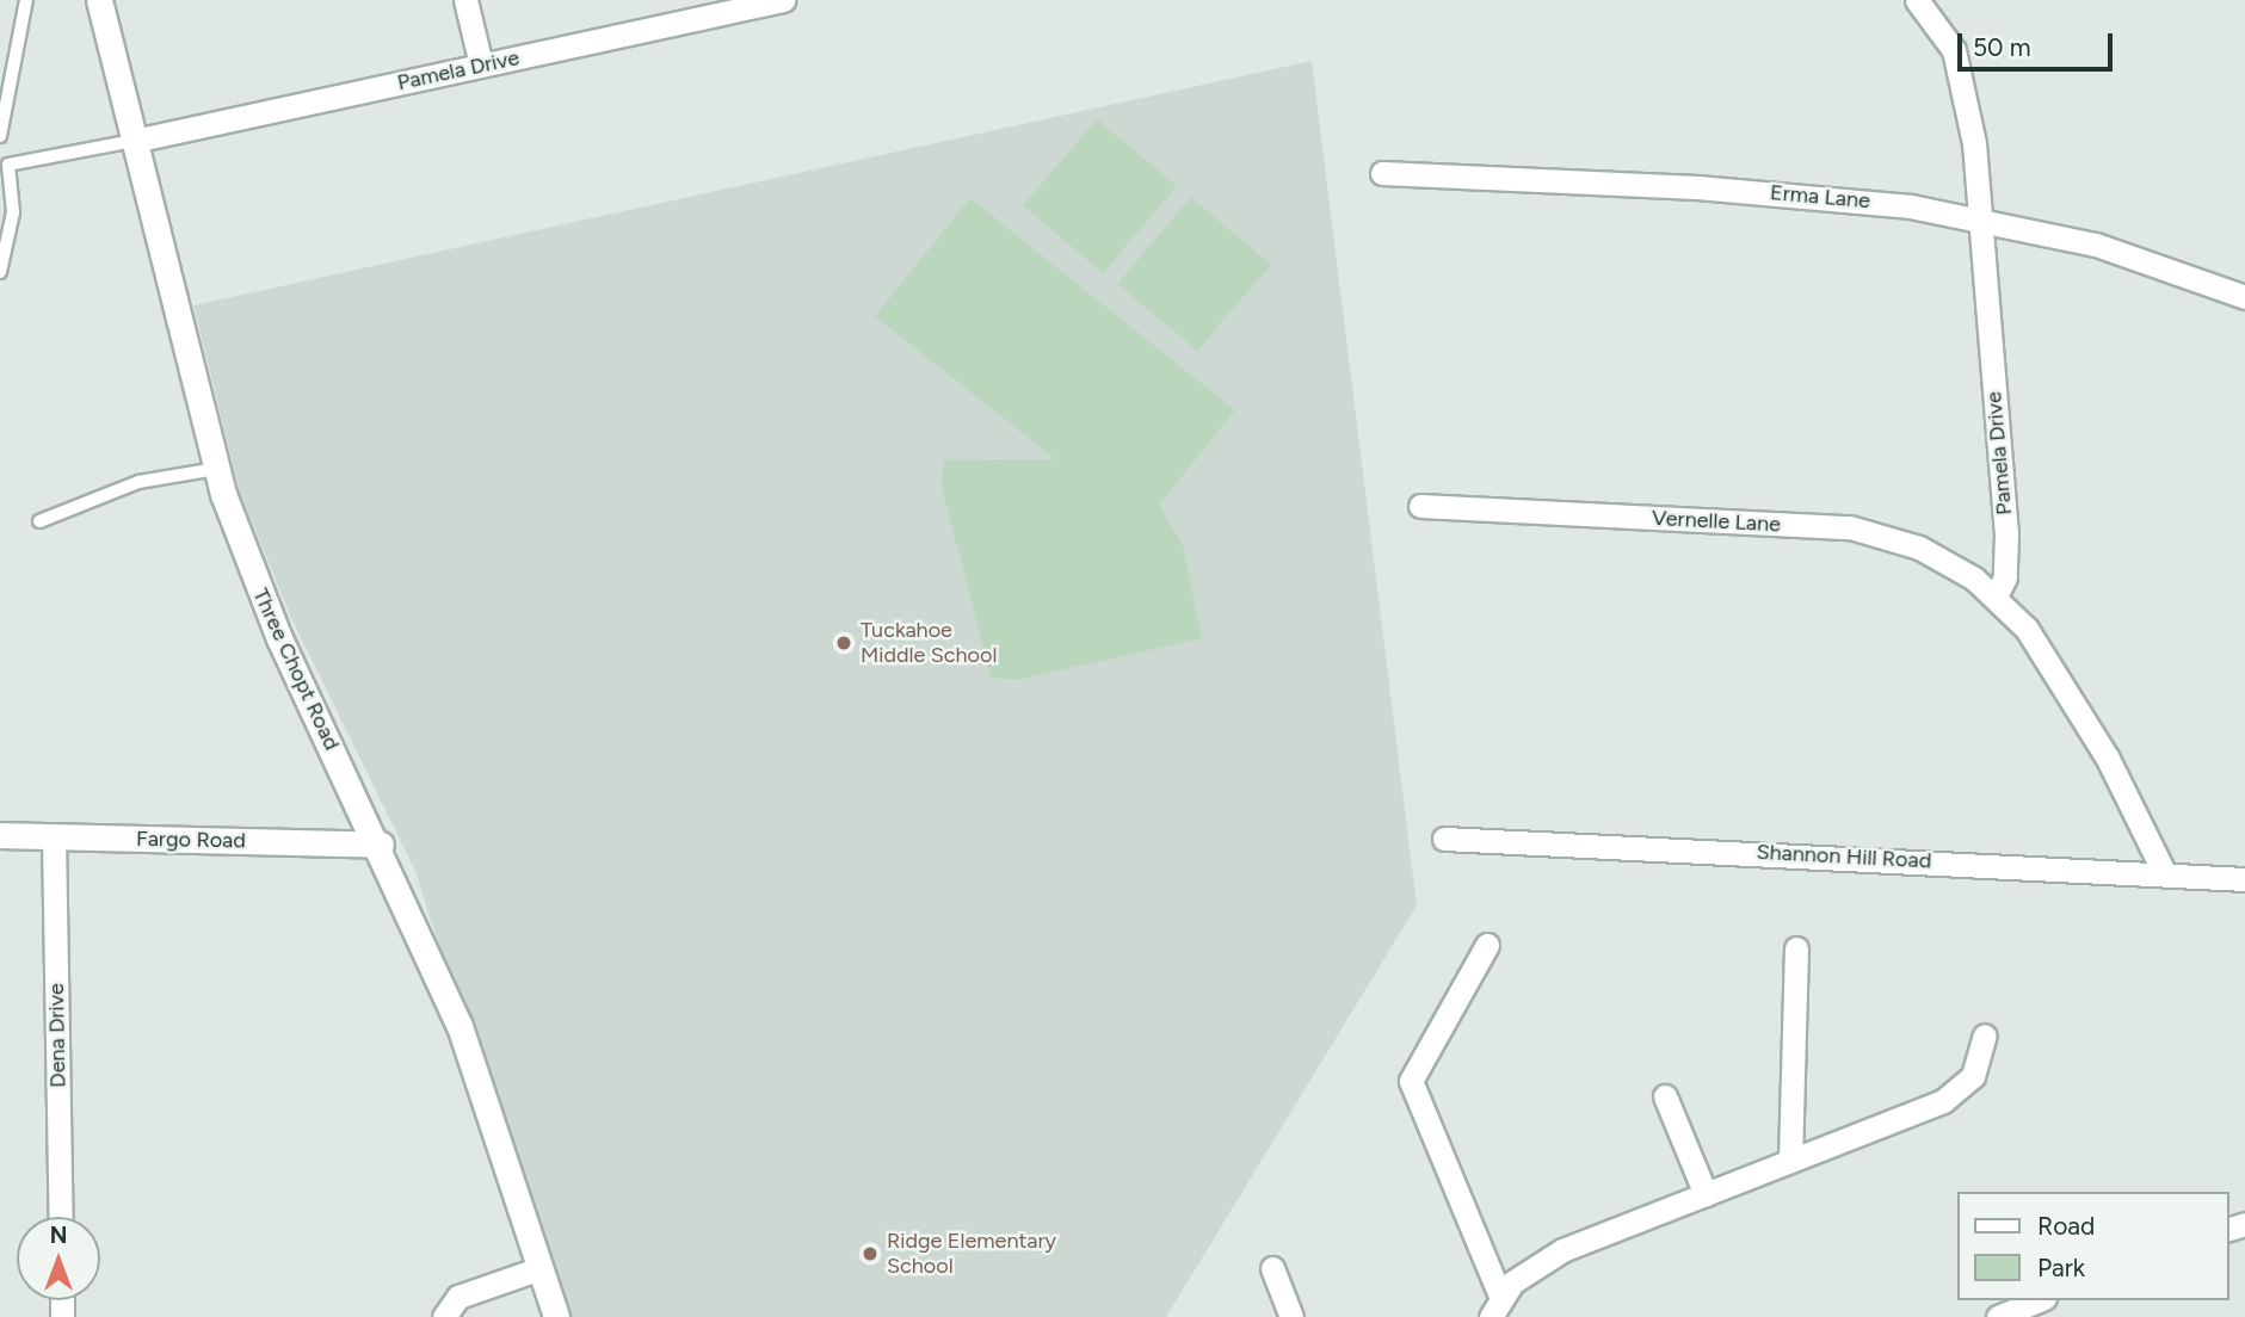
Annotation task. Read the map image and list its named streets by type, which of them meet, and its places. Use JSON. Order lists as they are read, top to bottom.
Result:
{
  "streets": {
    "main road": ["Three Chopt Road", "Fargo Road"],
    "street": [
      "Pamela Drive",
      "Erma Lane",
      "Vernelle Lane",
      "Shannon Hill Road",
      "Dena Drive"
    ]
  },
  "crossings": [
    ["Pamela Drive", "Erma Lane"],
    ["Pamela Drive", "Vernelle Lane"],
    ["Pamela Drive", "Three Chopt Road"],
    ["Three Chopt Road", "Fargo Road"],
    ["Fargo Road", "Dena Drive"]
  ],
  "places": ["Tuckahoe Middle School", "Ridge Elementary School"],
  "legend": ["Road", "Park"],
  "scale_bar": "50 m",
  "north": "top"
}
